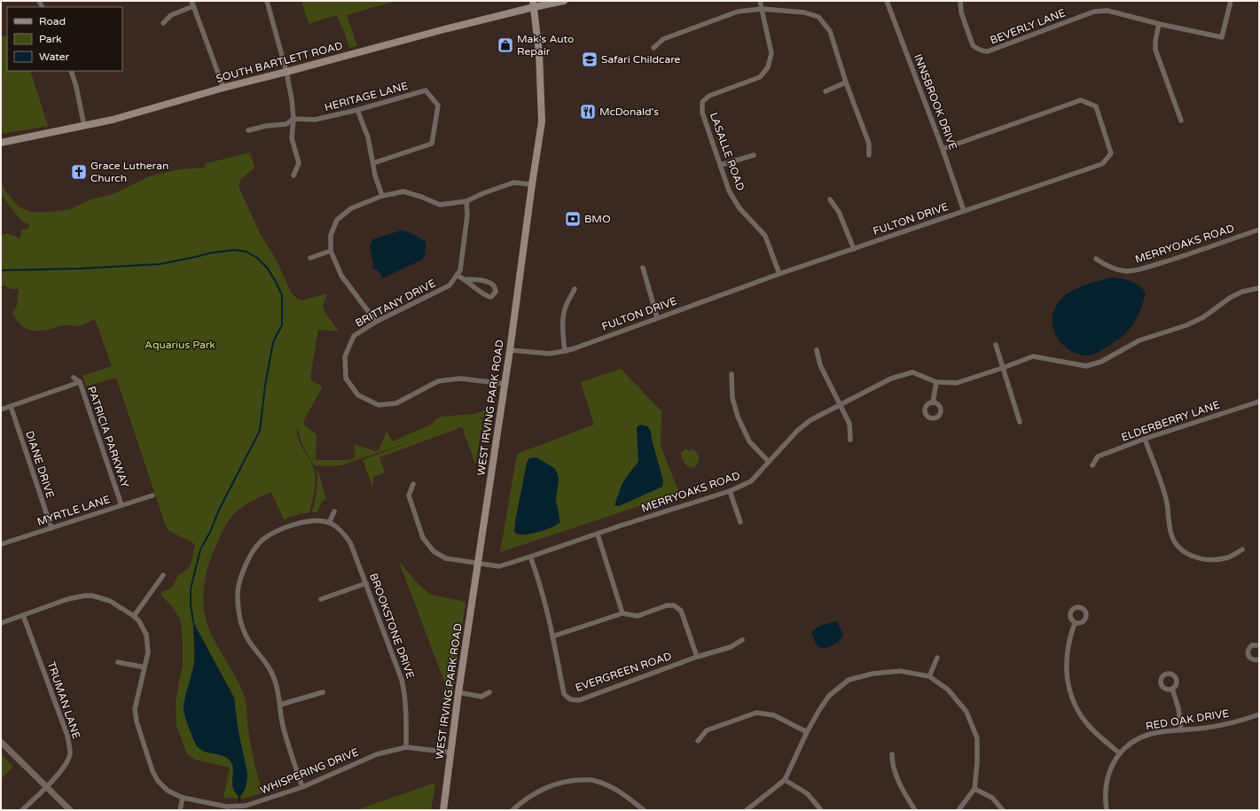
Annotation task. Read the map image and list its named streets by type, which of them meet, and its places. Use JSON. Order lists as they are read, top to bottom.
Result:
{
  "streets": {
    "main road": ["SOUTH BARTLETT ROAD", "WEST IRVING PARK ROAD"],
    "street": [
      "BEVERLY LANE",
      "HERITAGE LANE",
      "INNSBROOK DRIVE",
      "LASALLE ROAD",
      "FULTON DRIVE",
      "MERRYOAKS ROAD",
      "BRITTANY DRIVE",
      "ELDERBERRY LANE",
      "PATRICIA PARKWAY",
      "DIANE DRIVE",
      "MYRTLE LANE",
      "BROOKSTONE DRIVE",
      "EVERGREEN ROAD",
      "TRUMAN LANE",
      "RED OAK DRIVE",
      "WHISPERING DRIVE"
    ]
  },
  "crossings": [
    ["SOUTH BARTLETT ROAD", "WEST IRVING PARK ROAD"],
    ["INNSBROOK DRIVE", "FULTON DRIVE"],
    ["LASALLE ROAD", "FULTON DRIVE"],
    ["FULTON DRIVE", "WEST IRVING PARK ROAD"],
    ["MERRYOAKS ROAD", "WEST IRVING PARK ROAD"],
    ["MERRYOAKS ROAD", "EVERGREEN ROAD"],
    ["BRITTANY DRIVE", "WEST IRVING PARK ROAD"],
    ["WEST IRVING PARK ROAD", "WHISPERING DRIVE"],
    ["PATRICIA PARKWAY", "MYRTLE LANE"],
    ["DIANE DRIVE", "MYRTLE LANE"],
    ["BROOKSTONE DRIVE", "WHISPERING DRIVE"],
    ["TRUMAN LANE", "WHISPERING DRIVE"]
  ],
  "parks": ["Aquarius Park"],
  "places": {
    "shop": ["Mak's Auto Repair"],
    "school or university": ["Safari Childcare"],
    "restaurant": ["McDonald's"],
    "church": ["Grace Lutheran Church"],
    "bank": ["BMO"]
  },
  "legend": ["Road", "Park", "Water"]
}
